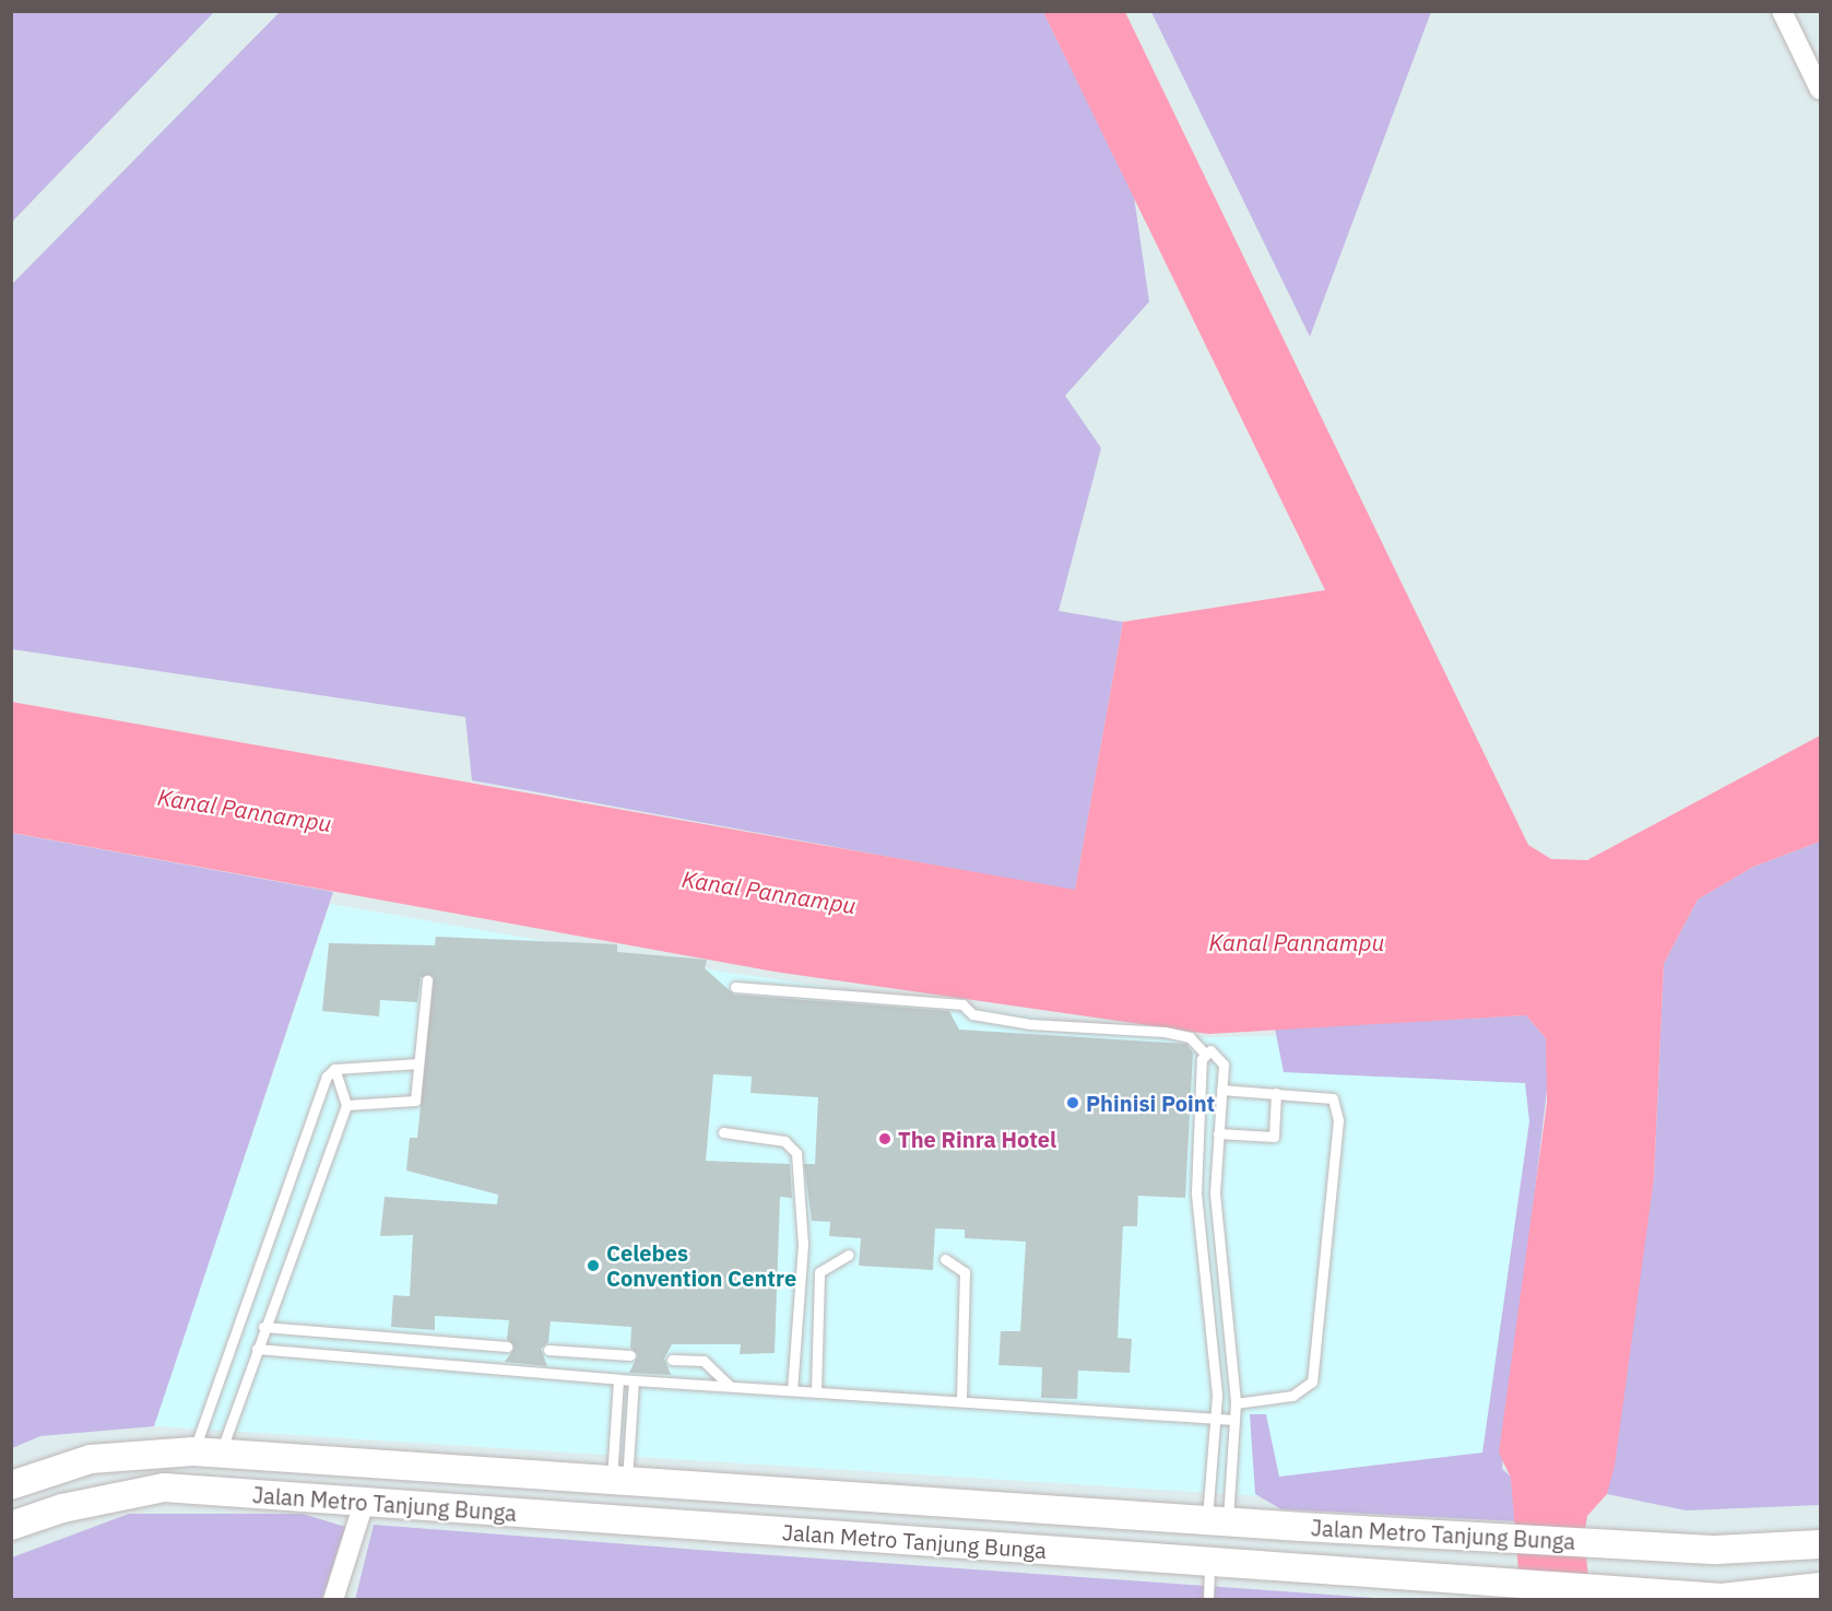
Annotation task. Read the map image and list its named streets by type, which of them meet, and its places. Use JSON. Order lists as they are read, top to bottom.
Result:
{
  "streets": {
    "main road": ["Jalan Metro Tanjung Bunga"]
  },
  "water": ["Kanal Pannampu"],
  "places": ["Phinisi Point", "The Rinra Hotel", "Celebes Convention Centre"]
}
